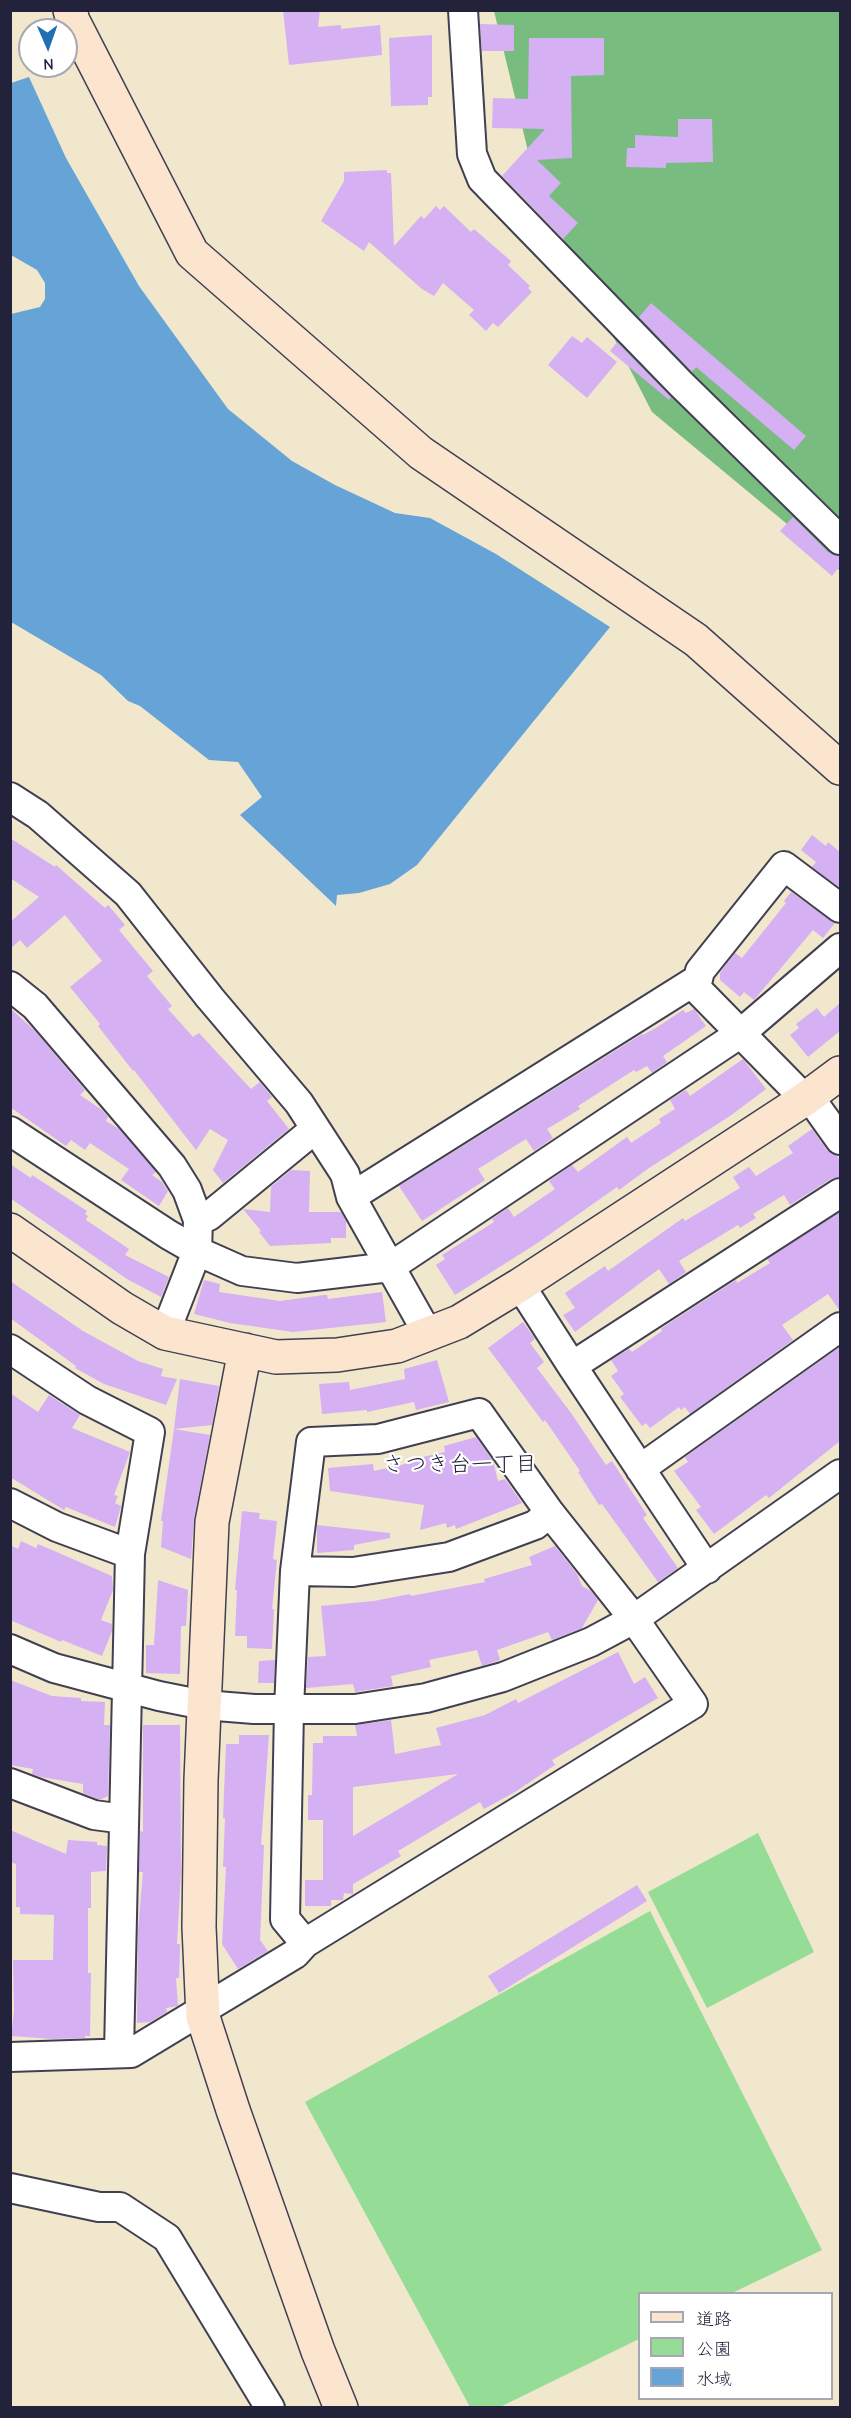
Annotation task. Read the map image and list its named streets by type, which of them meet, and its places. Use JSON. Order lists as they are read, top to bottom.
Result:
{
  "districts": ["さつき台一丁目"],
  "legend": ["道路", "公園", "水域"],
  "north": "bottom"
}
